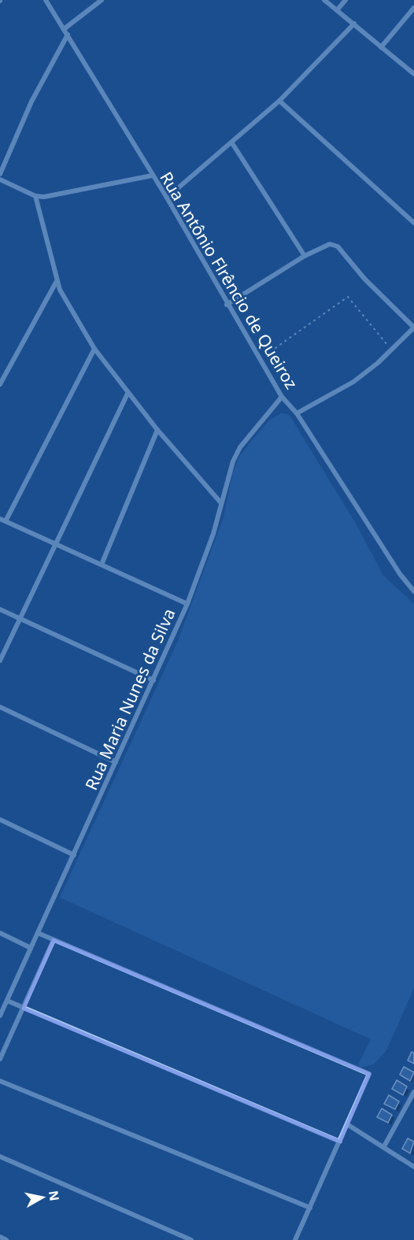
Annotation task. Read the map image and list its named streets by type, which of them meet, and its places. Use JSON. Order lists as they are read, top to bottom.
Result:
{
  "streets": {
    "street": ["Rua Antônio Flrêncio de Queiroz", "Rua Maria Nunes da Silva"]
  },
  "crossings": [
    ["Rua Antônio Flrêncio de Queiroz", "Rua Maria Nunes da Silva"]
  ],
  "north": "right"
}
